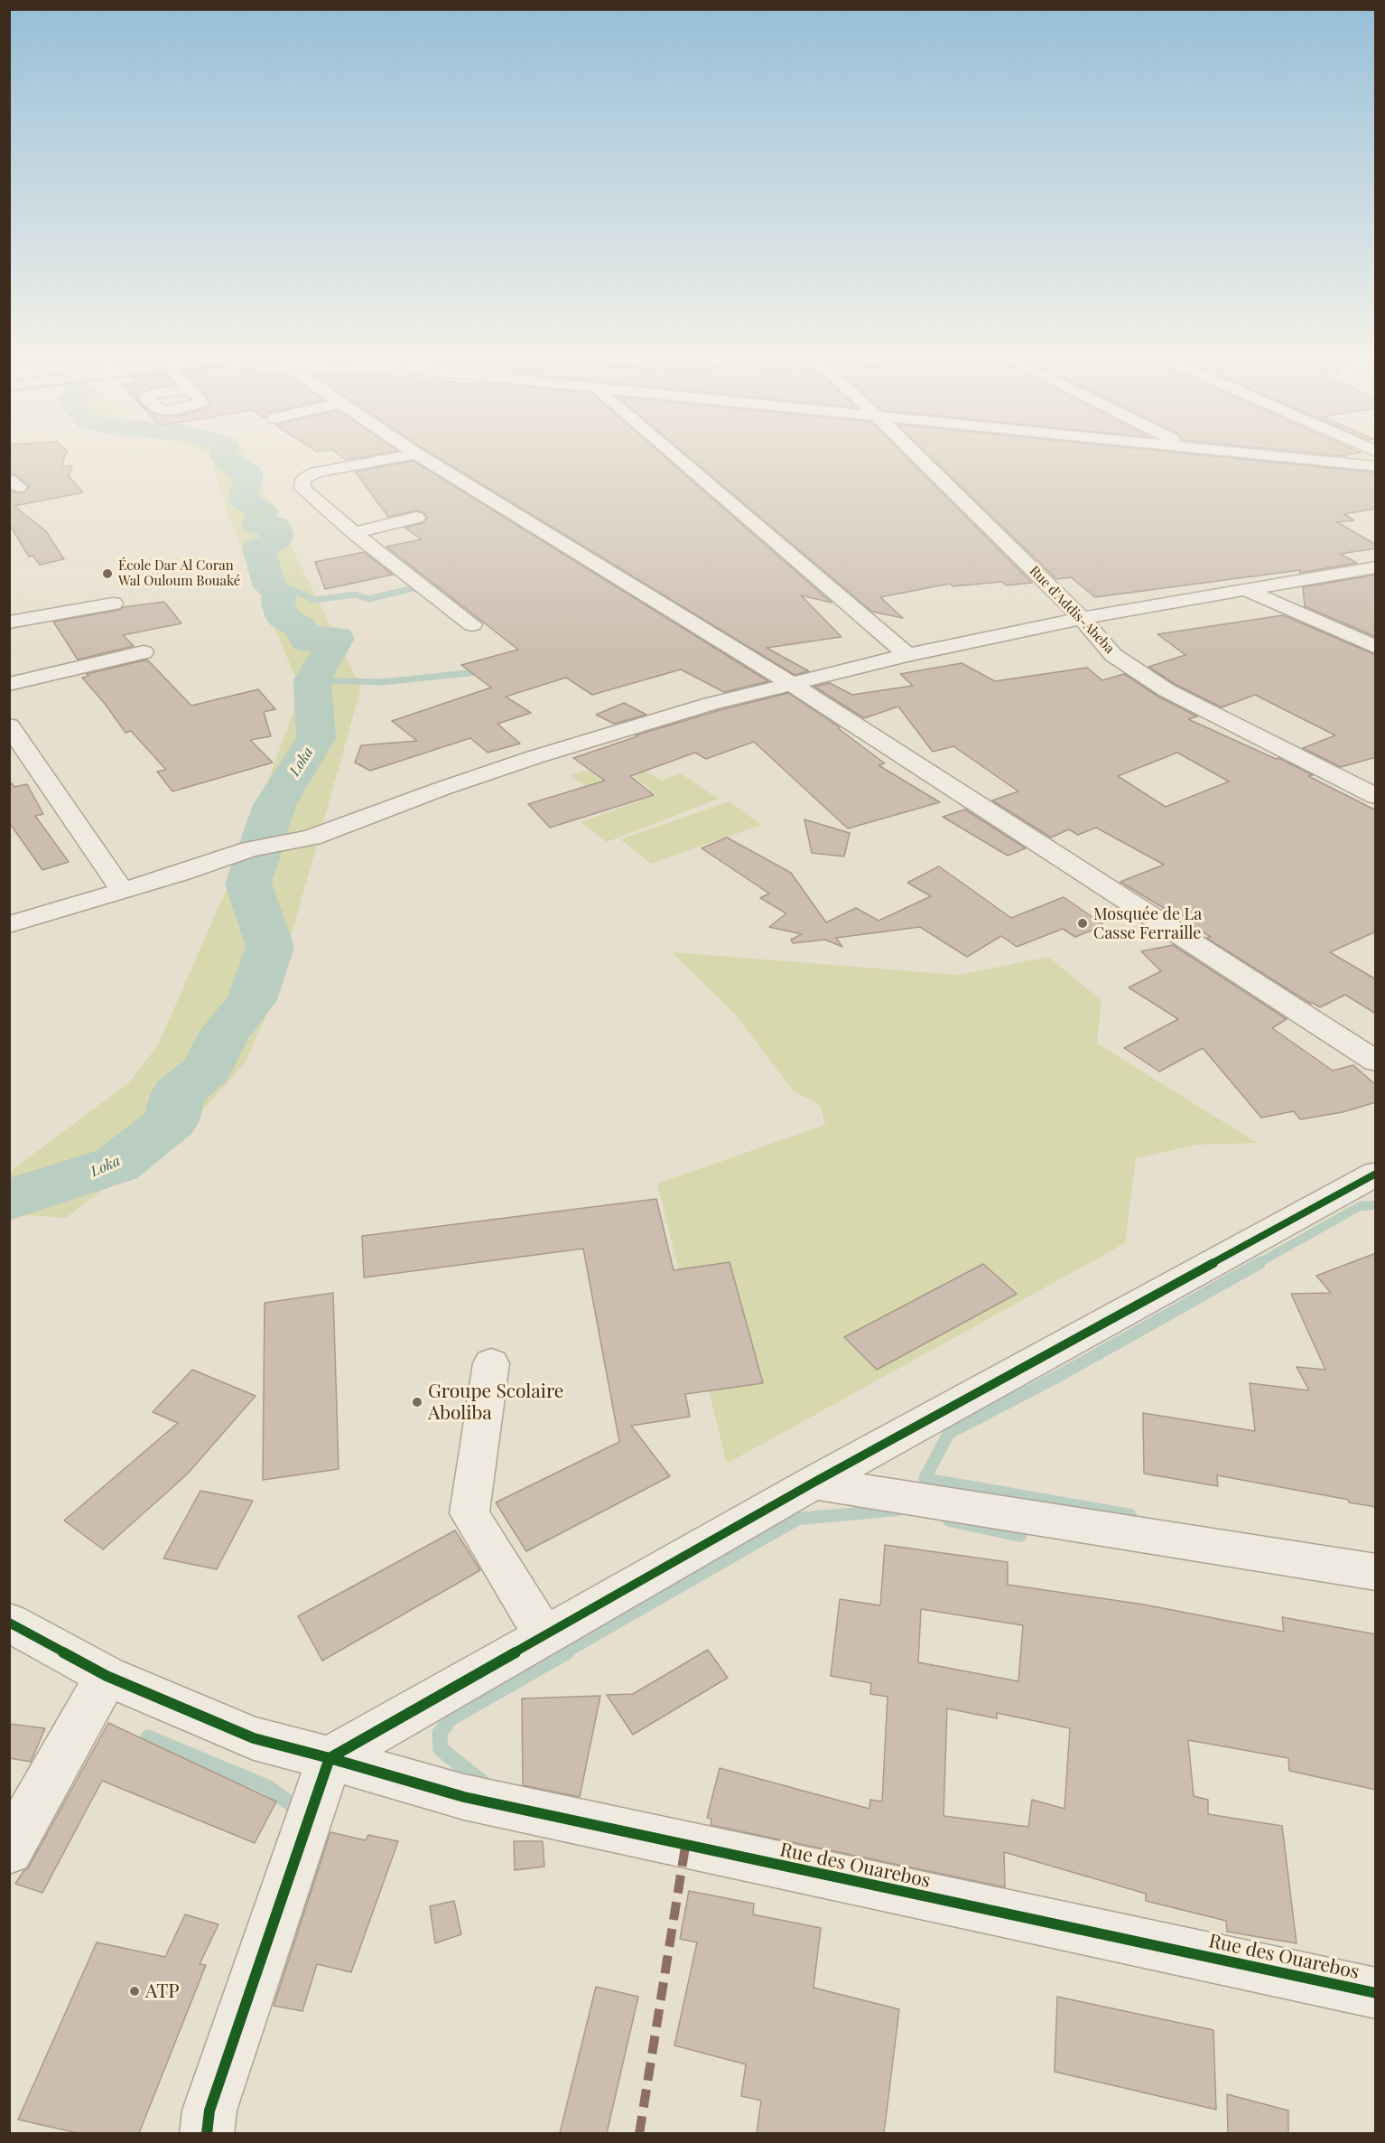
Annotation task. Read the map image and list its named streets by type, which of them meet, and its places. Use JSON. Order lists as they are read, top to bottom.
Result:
{
  "streets": {
    "street": ["Rue d'Addis-Abeba", "Rue des Ouarebos"]
  },
  "water": ["Loka"],
  "places": [
    "École Dar Al Coran Wal Ouloum Bouaké",
    "Mosquée de La Casse Ferraille",
    "Groupe Scolaire Aboliba",
    "ATP"
  ]
}
